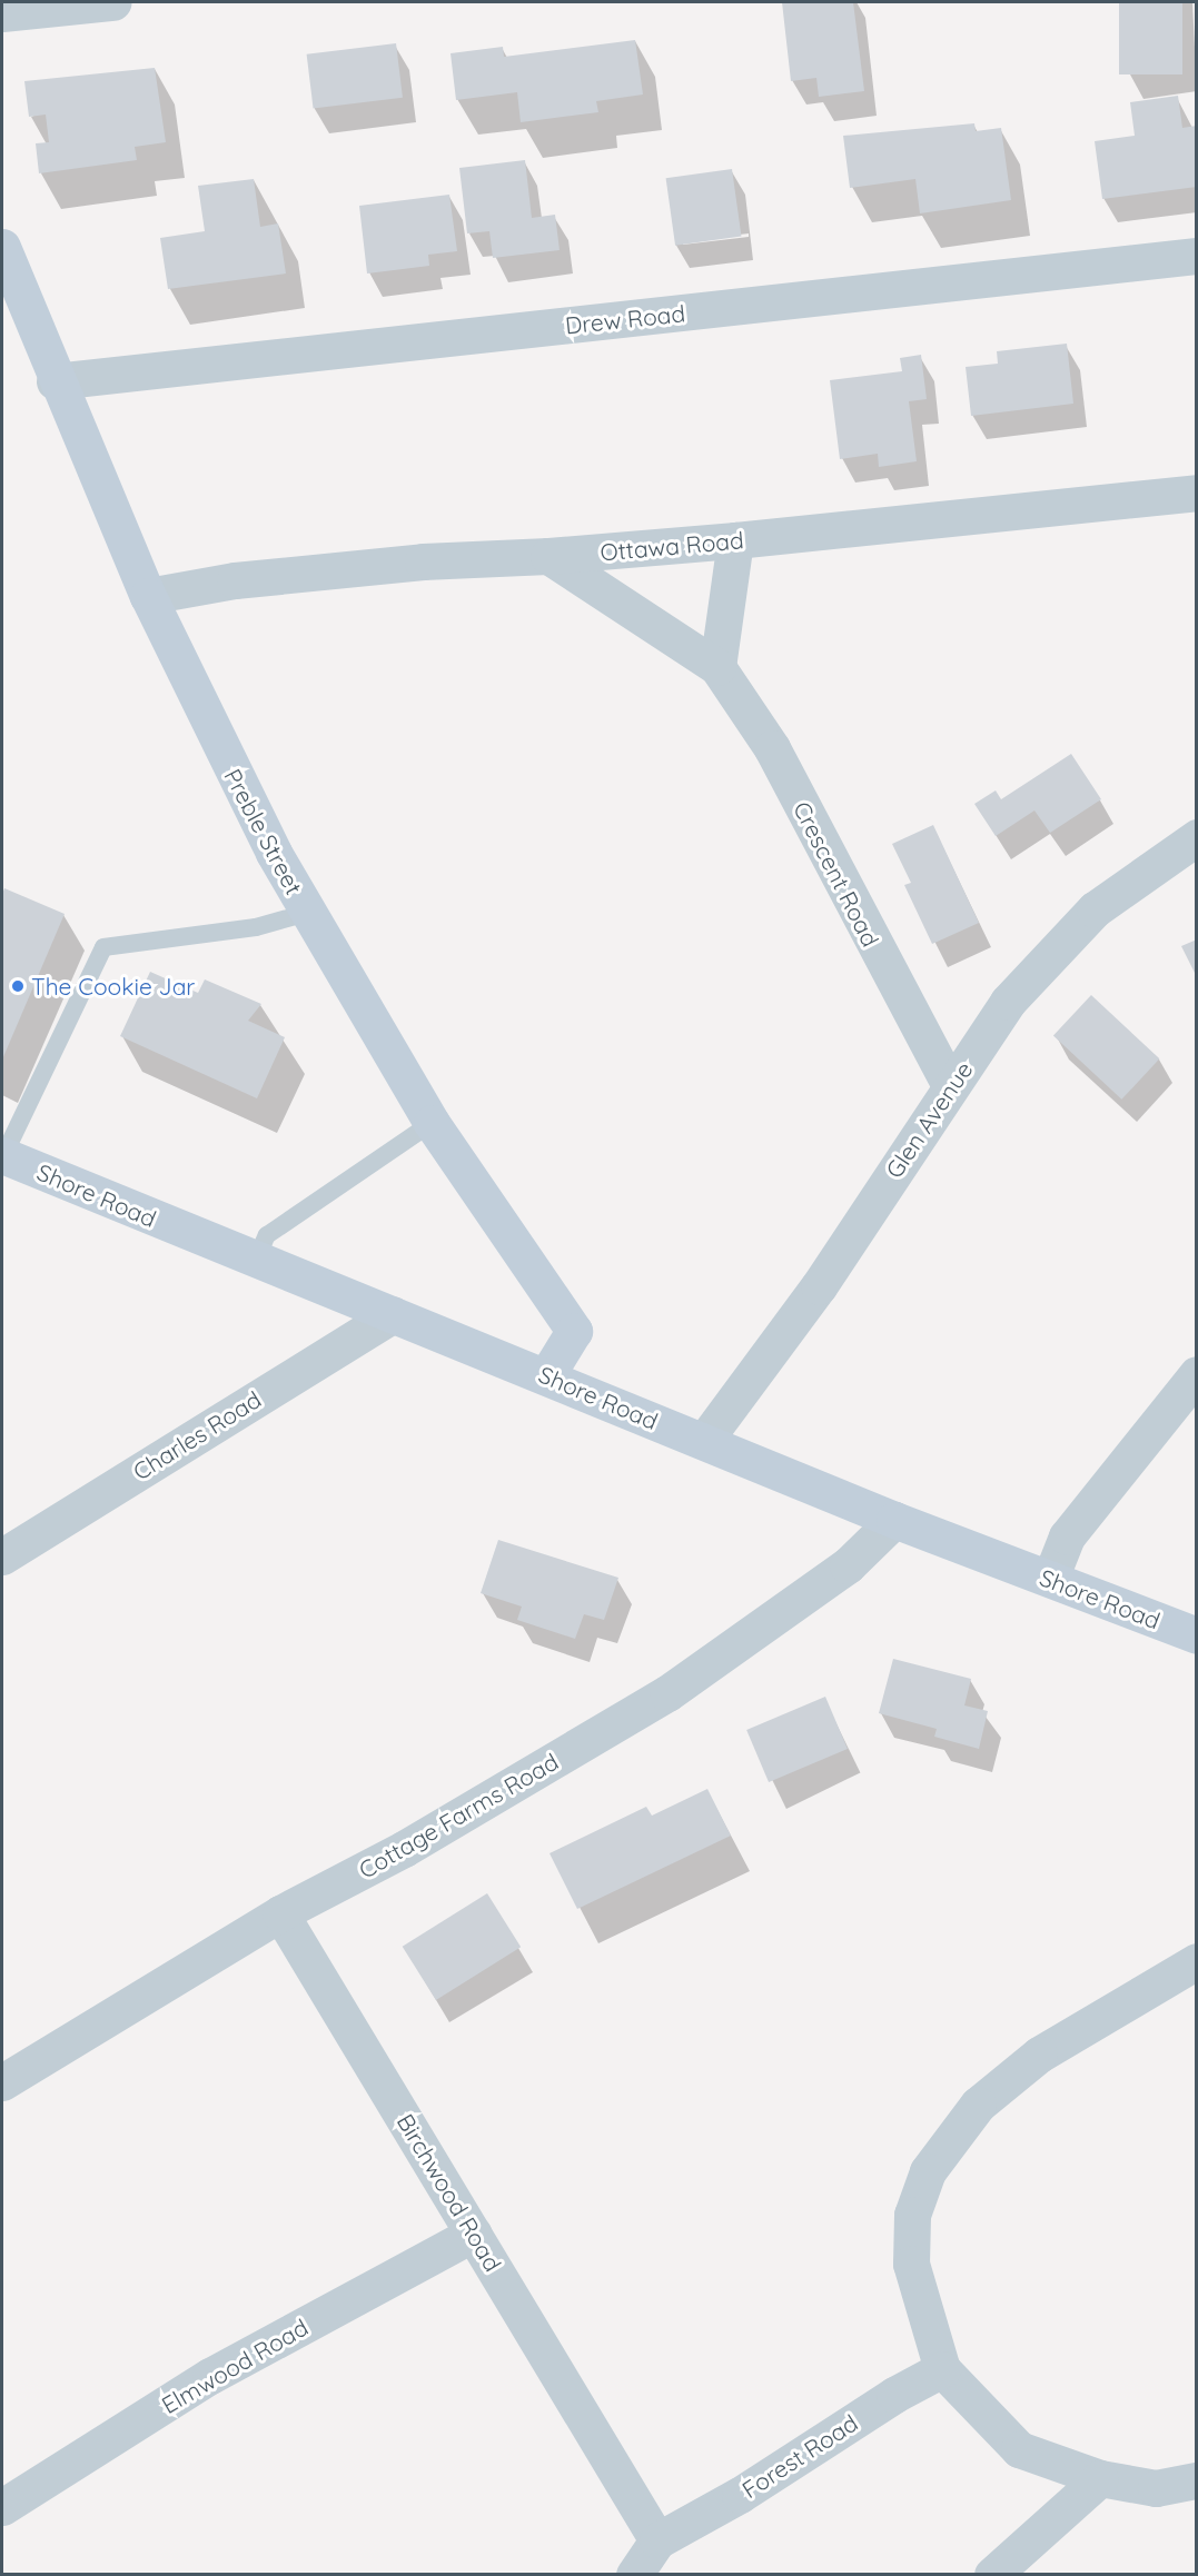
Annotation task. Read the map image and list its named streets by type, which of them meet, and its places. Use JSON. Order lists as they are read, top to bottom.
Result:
{
  "streets": {
    "street": [
      "Drew Road",
      "Ottawa Road",
      "Preble Street",
      "Crescent Road",
      "Glen Avenue",
      "Shore Road",
      "Charles Road",
      "Cottage Farms Road",
      "Birchwood Road",
      "Elmwood Road",
      "Forest Road"
    ]
  },
  "crossings": [
    ["Drew Road", "Preble Street"],
    ["Ottawa Road", "Preble Street"],
    ["Ottawa Road", "Crescent Road"],
    ["Preble Street", "Shore Road"],
    ["Crescent Road", "Glen Avenue"],
    ["Glen Avenue", "Shore Road"],
    ["Shore Road", "Charles Road"],
    ["Shore Road", "Cottage Farms Road"],
    ["Cottage Farms Road", "Birchwood Road"],
    ["Birchwood Road", "Elmwood Road"],
    ["Birchwood Road", "Forest Road"]
  ],
  "places": ["The Cookie Jar"]
}
